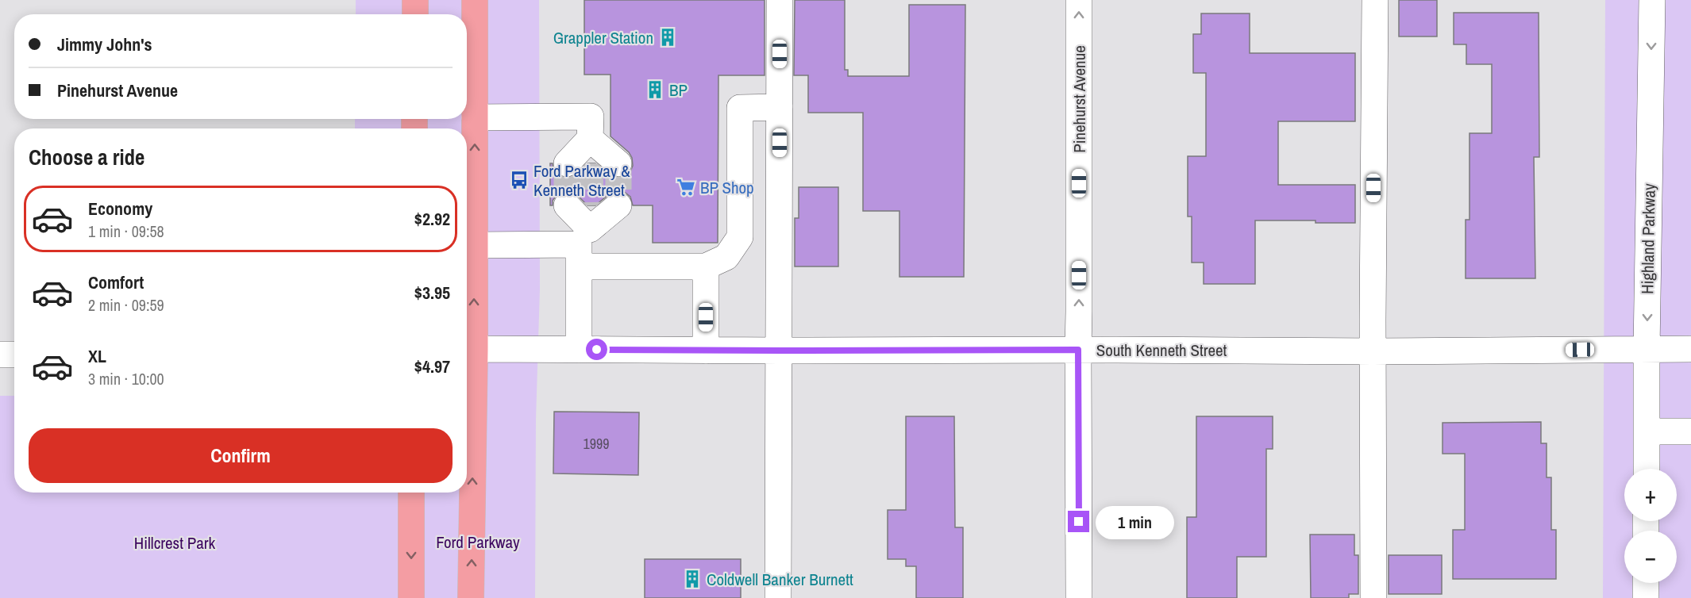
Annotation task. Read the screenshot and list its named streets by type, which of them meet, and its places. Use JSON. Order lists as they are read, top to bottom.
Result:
{
  "streets": {
    "street": ["Pinehurst Avenue", "Highland Parkway", "South Kenneth Street"]
  },
  "crossings": [
    ["Pinehurst Avenue", "South Kenneth Street"],
    ["Highland Parkway", "South Kenneth Street"]
  ],
  "one_way": ["Pinehurst Avenue", "Highland Parkway"],
  "parks": ["Ford Parkway", "Hillcrest Park"],
  "places": {
    "building": ["Grappler Station", "BP", "Coldwell Banker Burnett"],
    "bus stop": ["Ford Parkway & Kenneth Street"],
    "supermarket": ["BP Shop"]
  },
  "house_numbers": ["1999"],
  "page": {
    "banner": ["Jimmy John's", "Pinehurst Avenue"],
    "heading": "Choose a ride",
    "list": [
      {
        "name": "Economy",
        "note": "1 min · 09:58",
        "value": "$2.92"
      },
      {
        "name": "Comfort",
        "note": "2 min · 09:59",
        "value": "$3.95"
      },
      {
        "name": "XL",
        "note": "3 min · 10:00",
        "value": "$4.97"
      }
    ],
    "buttons": "Confirm",
    "map_buttons": ["+", "−"],
    "bubble": "1 min"
  }
}
